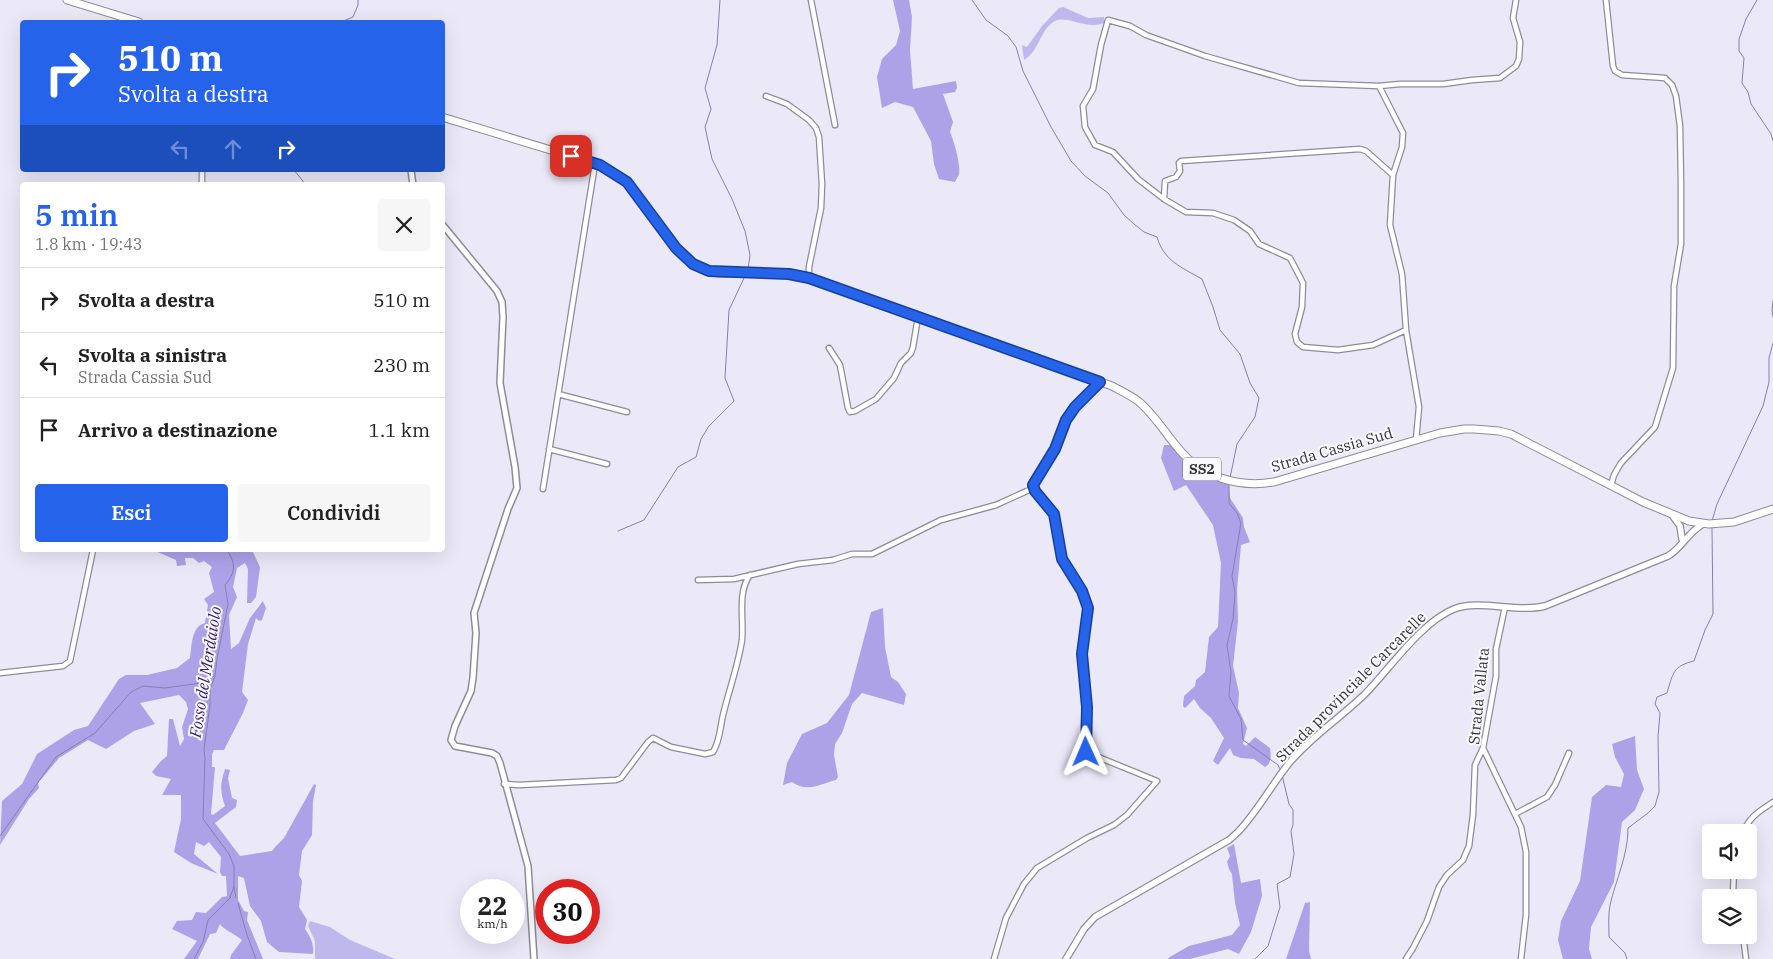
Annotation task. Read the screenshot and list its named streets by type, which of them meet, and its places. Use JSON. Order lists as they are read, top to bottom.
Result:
{
  "streets": {
    "main road": ["Strada Cassia Sud", "SS2", "Strada provinciale Carcarelle"],
    "street": ["Strada Vallata"]
  },
  "crossings": [
    ["Strada provinciale Carcarelle", "Strada Vallata"]
  ],
  "water": ["Fosso del Merdaiolo"],
  "page": {
    "turn": ["510 m", "Svolta a destra"],
    "heading": ["5 min", "1.8 km · 19:43"],
    "list": [
      {
        "name": "Svolta a destra",
        "value": "510 m"
      },
      {
        "name": "Svolta a sinistra",
        "note": "Strada Cassia Sud",
        "value": "230 m"
      },
      {
        "name": "Arrivo a destinazione",
        "value": "1.1 km"
      }
    ],
    "buttons": ["Esci", "Condividi"],
    "speed": "22 km/h",
    "limit": "30"
  }
}
